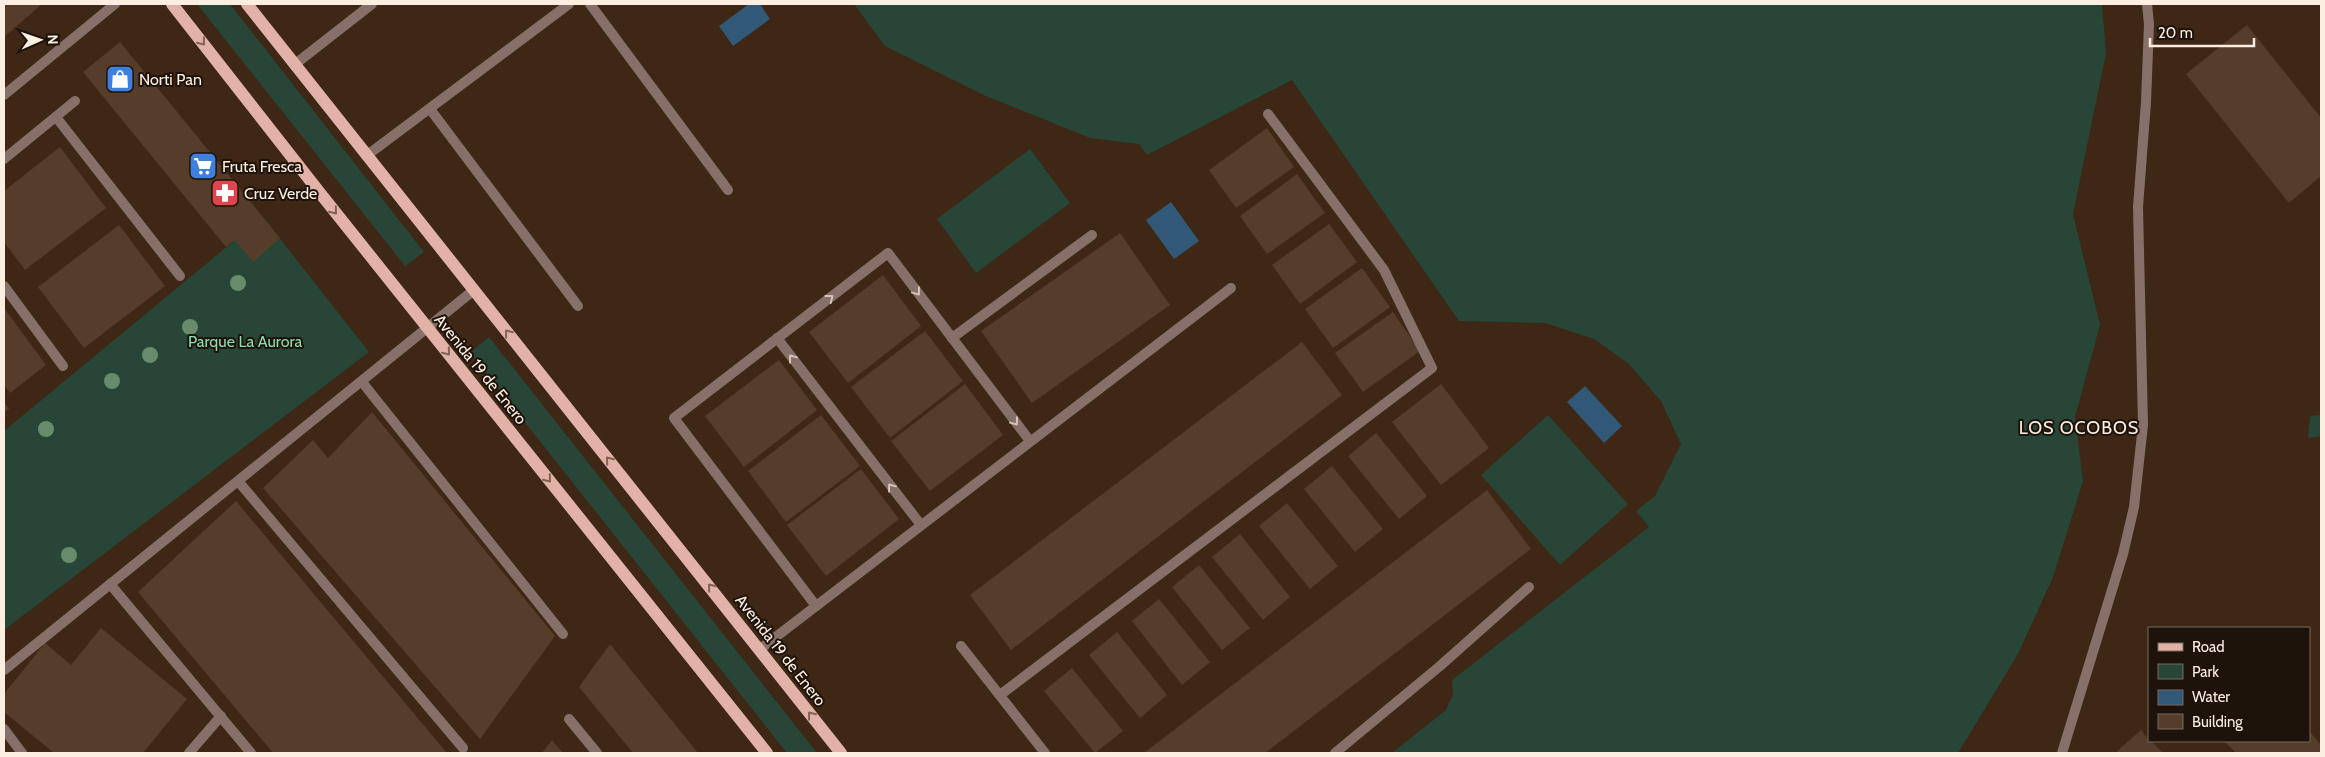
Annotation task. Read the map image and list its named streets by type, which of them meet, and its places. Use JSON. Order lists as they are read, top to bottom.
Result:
{
  "streets": {
    "main road": ["Avenida 19 de Enero"]
  },
  "districts": ["LOS OCOBOS"],
  "parks": ["Parque La Aurora"],
  "places": {
    "shop": ["Norti Pan"],
    "supermarket": ["Fruta Fresca"],
    "pharmacy": ["Cruz Verde"]
  },
  "legend": [
    "Road",
    "Park",
    "Water",
    "Building"
  ],
  "scale_bar": "20 m",
  "north": "right"
}
